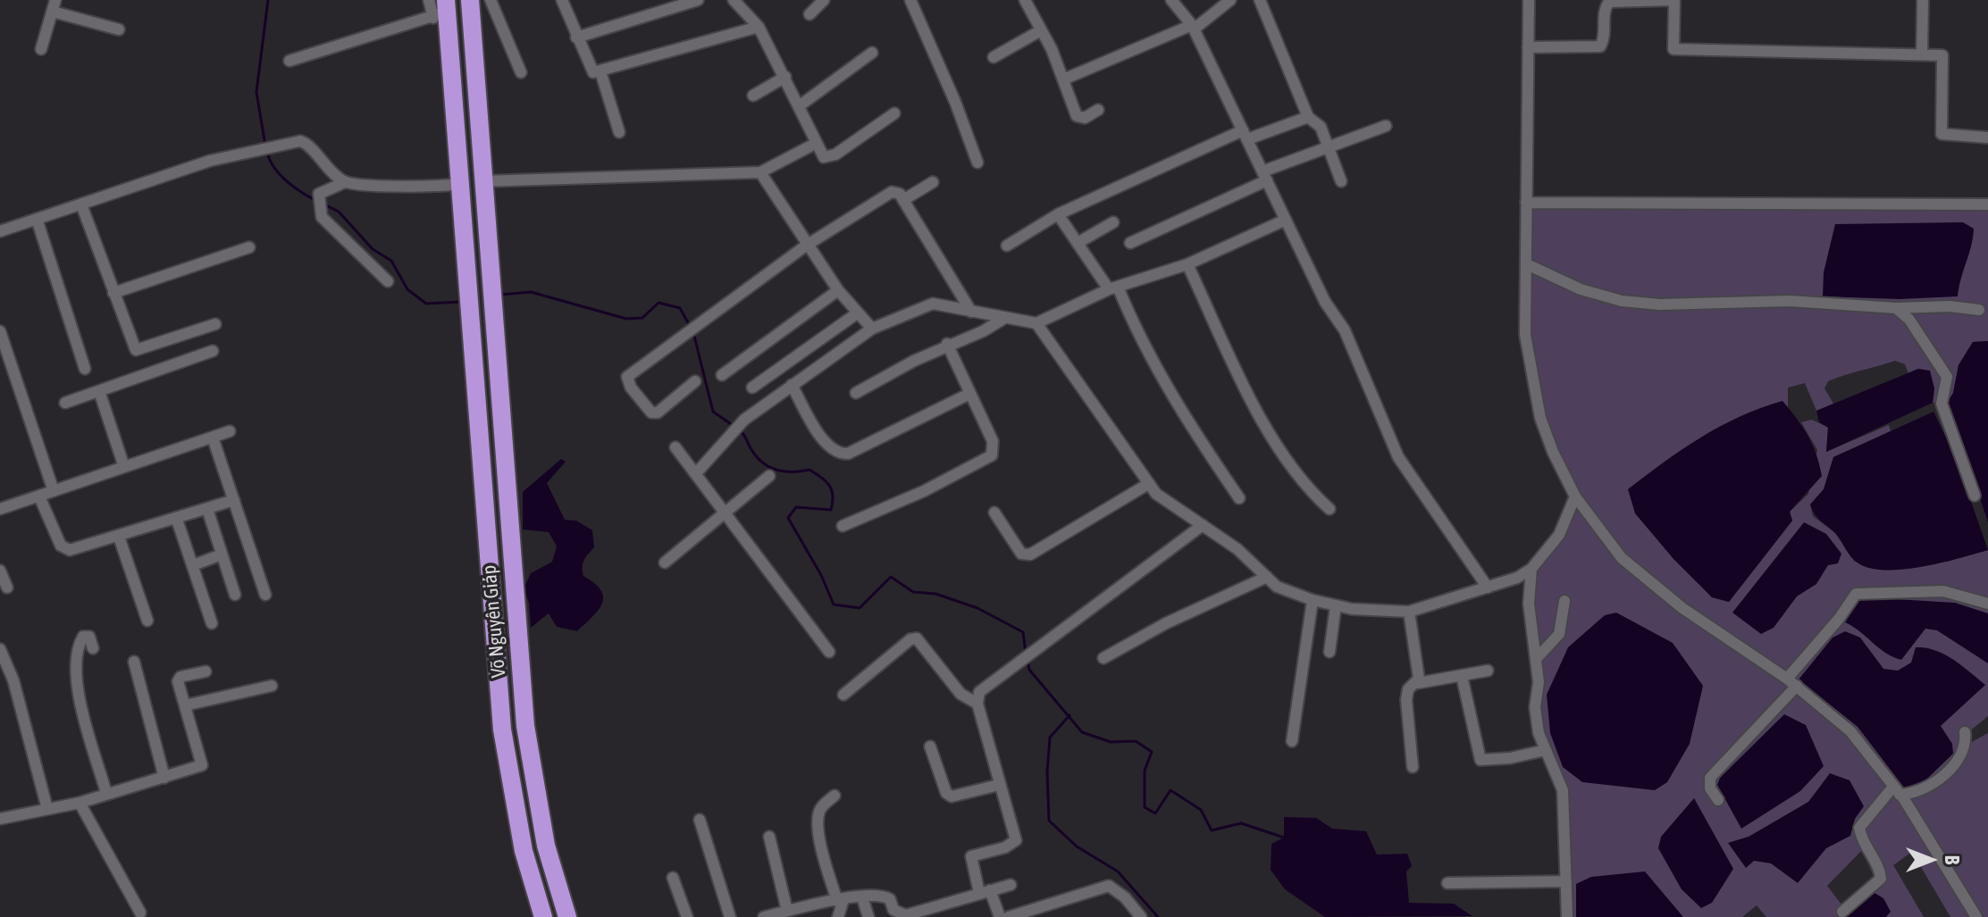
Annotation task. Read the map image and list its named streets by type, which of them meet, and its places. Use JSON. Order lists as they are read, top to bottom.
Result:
{
  "streets": {
    "highway": ["Võ Nguyên Giáp"]
  },
  "north": "right"
}
